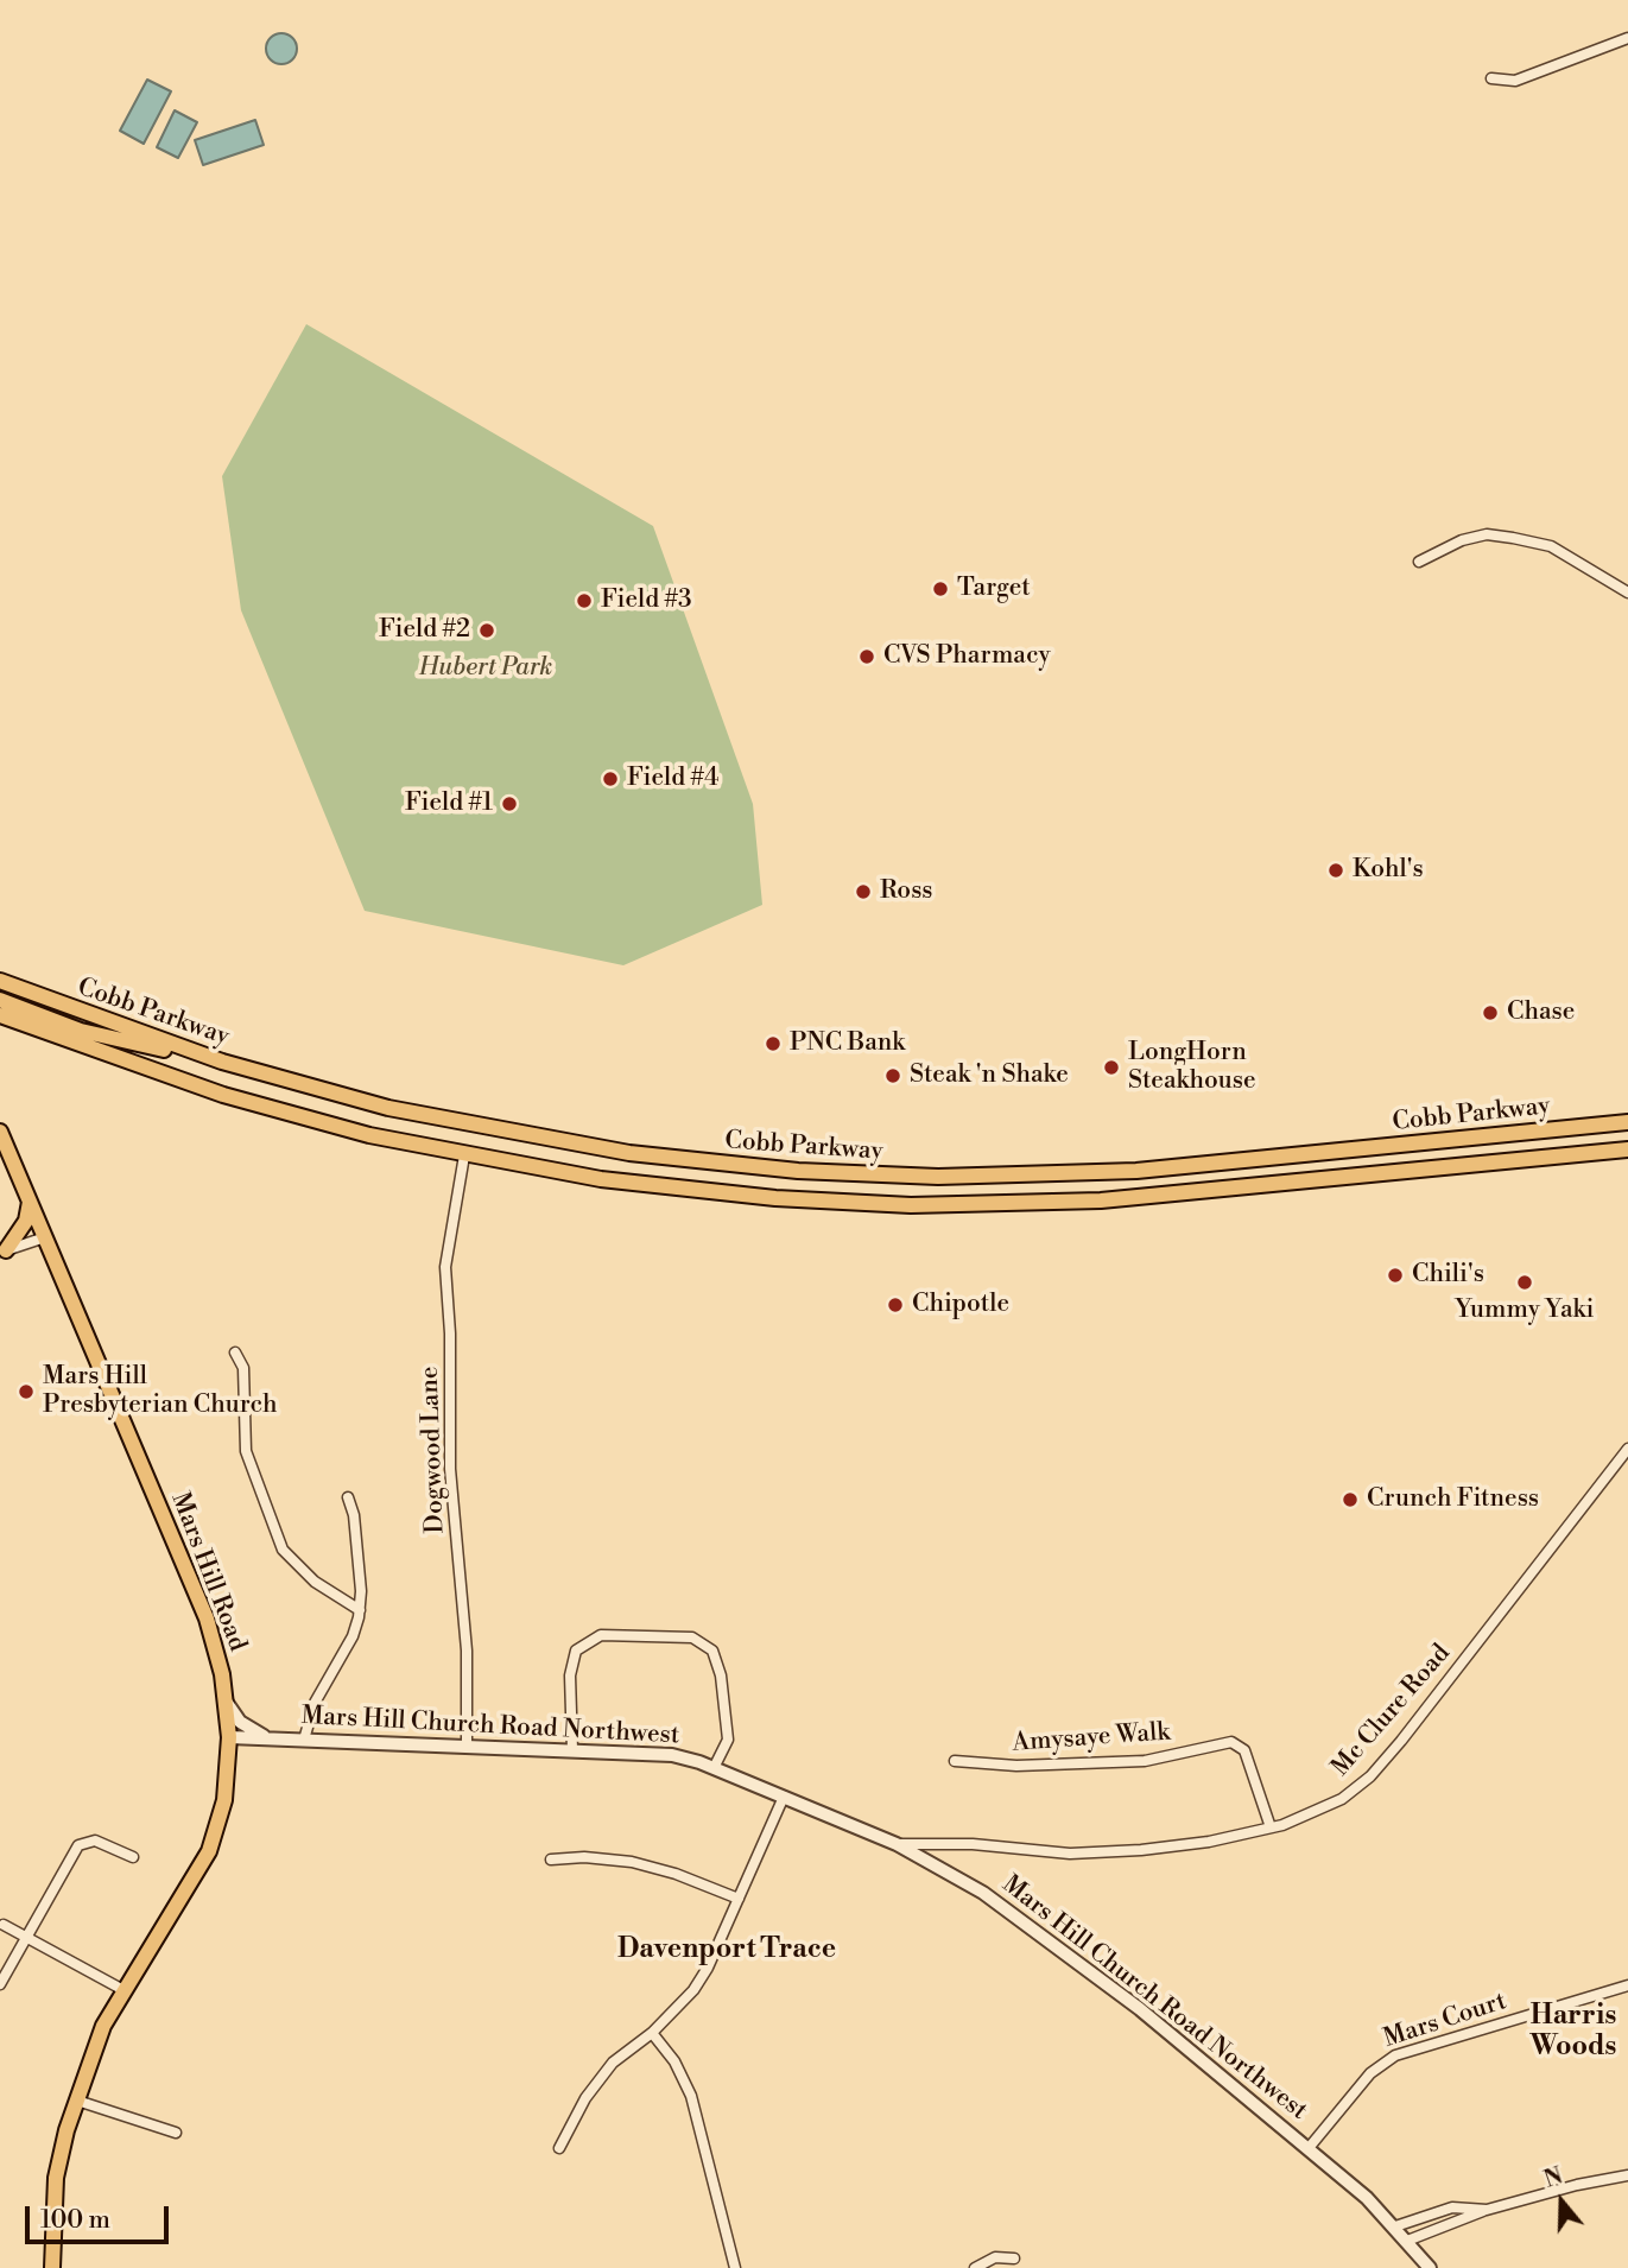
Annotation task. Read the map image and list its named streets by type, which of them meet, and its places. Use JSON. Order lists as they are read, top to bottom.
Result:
{
  "streets": {
    "main road": ["Cobb Parkway", "Mars Hill Road"],
    "street": [
      "Dogwood Lane",
      "Mc Clure Road",
      "Mars Hill Church Road Northwest",
      "Amysaye Walk",
      "Mars Court"
    ]
  },
  "crossings": [
    ["Cobb Parkway", "Dogwood Lane"],
    ["Dogwood Lane", "Mars Hill Church Road Northwest"],
    ["Mars Hill Road", "Mars Hill Church Road Northwest"],
    ["Mc Clure Road", "Mars Hill Church Road Northwest"],
    ["Mc Clure Road", "Amysaye Walk"],
    ["Mars Hill Church Road Northwest", "Mars Court"]
  ],
  "districts": ["Davenport Trace", "Harris Woods"],
  "parks": ["Hubert Park"],
  "places": [
    "Target",
    "Field #3",
    "Field #2",
    "CVS Pharmacy",
    "Field #4",
    "Field #1",
    "Kohl's",
    "Ross",
    "Chase",
    "PNC Bank",
    "LongHorn Steakhouse",
    "Steak 'n Shake",
    "Chili's",
    "Yummy Yaki",
    "Chipotle",
    "Mars Hill Presbyterian Church",
    "Crunch Fitness"
  ],
  "scale_bar": "100 m",
  "north": "top"
}
